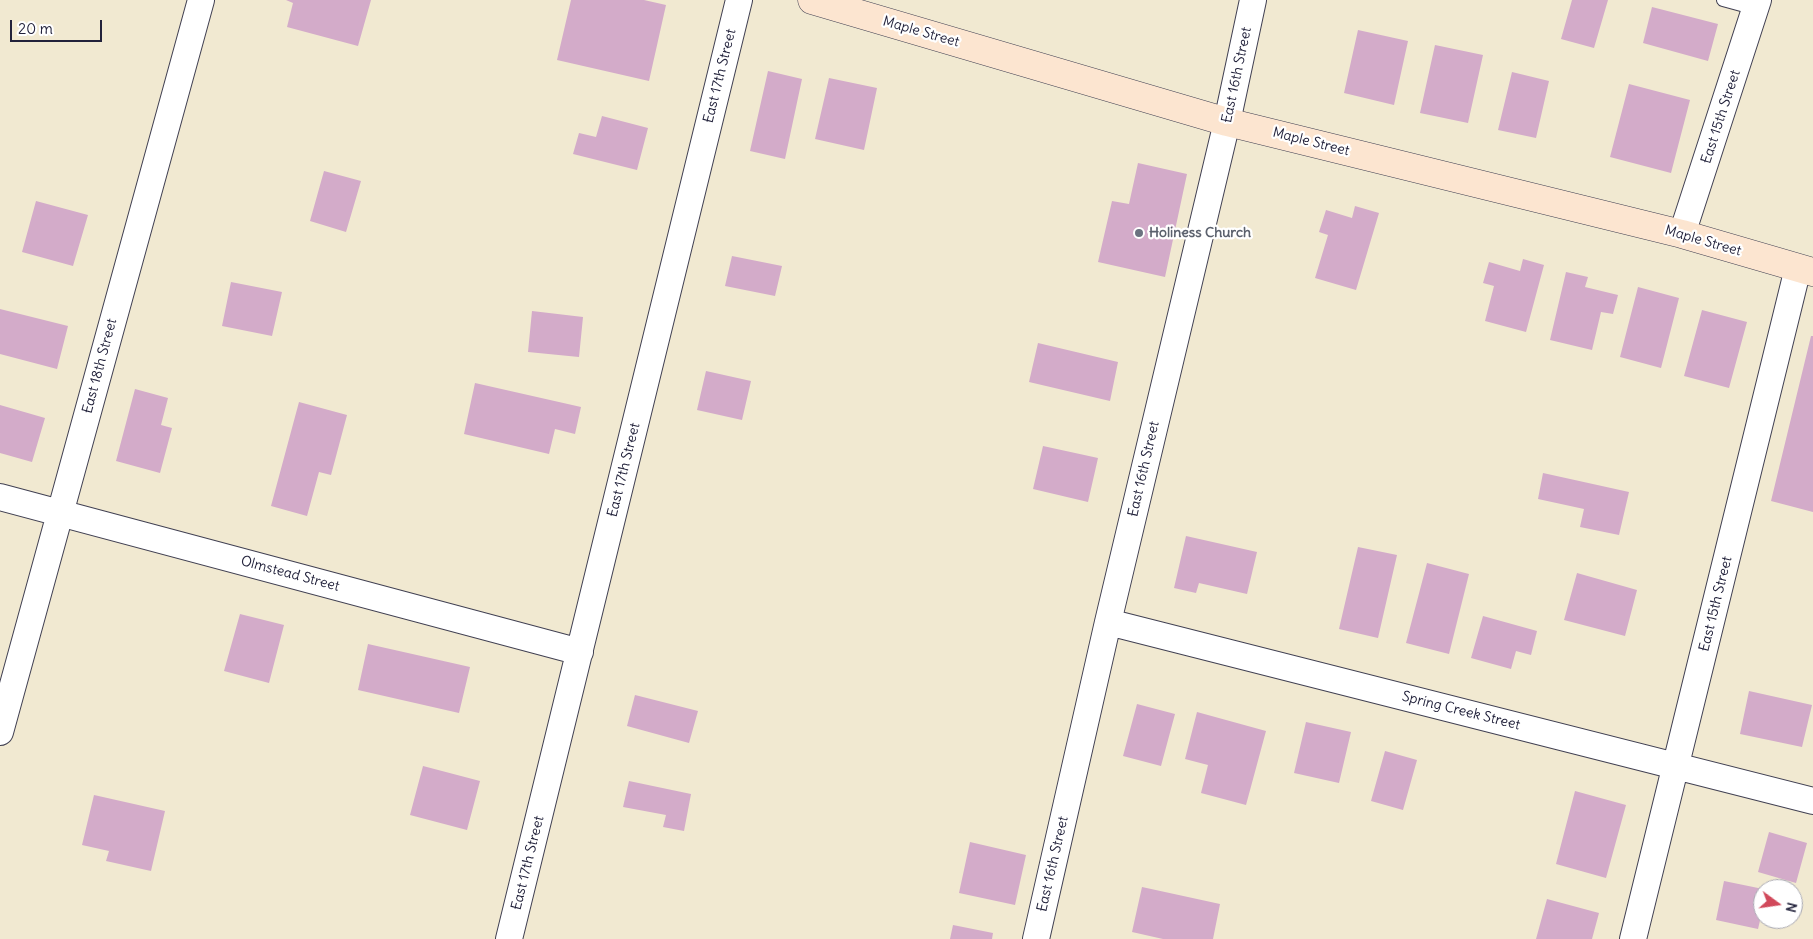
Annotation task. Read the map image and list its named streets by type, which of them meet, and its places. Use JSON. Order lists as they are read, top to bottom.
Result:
{
  "streets": {
    "main road": ["Maple Street"],
    "street": [
      "East 16th Street",
      "East 17th Street",
      "East 15th Street",
      "East 18th Street",
      "Olmstead Street",
      "Spring Creek Street"
    ]
  },
  "crossings": [
    ["Maple Street", "East 16th Street"],
    ["Maple Street", "East 15th Street"],
    ["East 16th Street", "Spring Creek Street"],
    ["East 17th Street", "Olmstead Street"],
    ["East 15th Street", "Spring Creek Street"],
    ["East 18th Street", "Olmstead Street"]
  ],
  "places": ["Holiness Church"],
  "scale_bar": "20 m",
  "north": "right"
}
